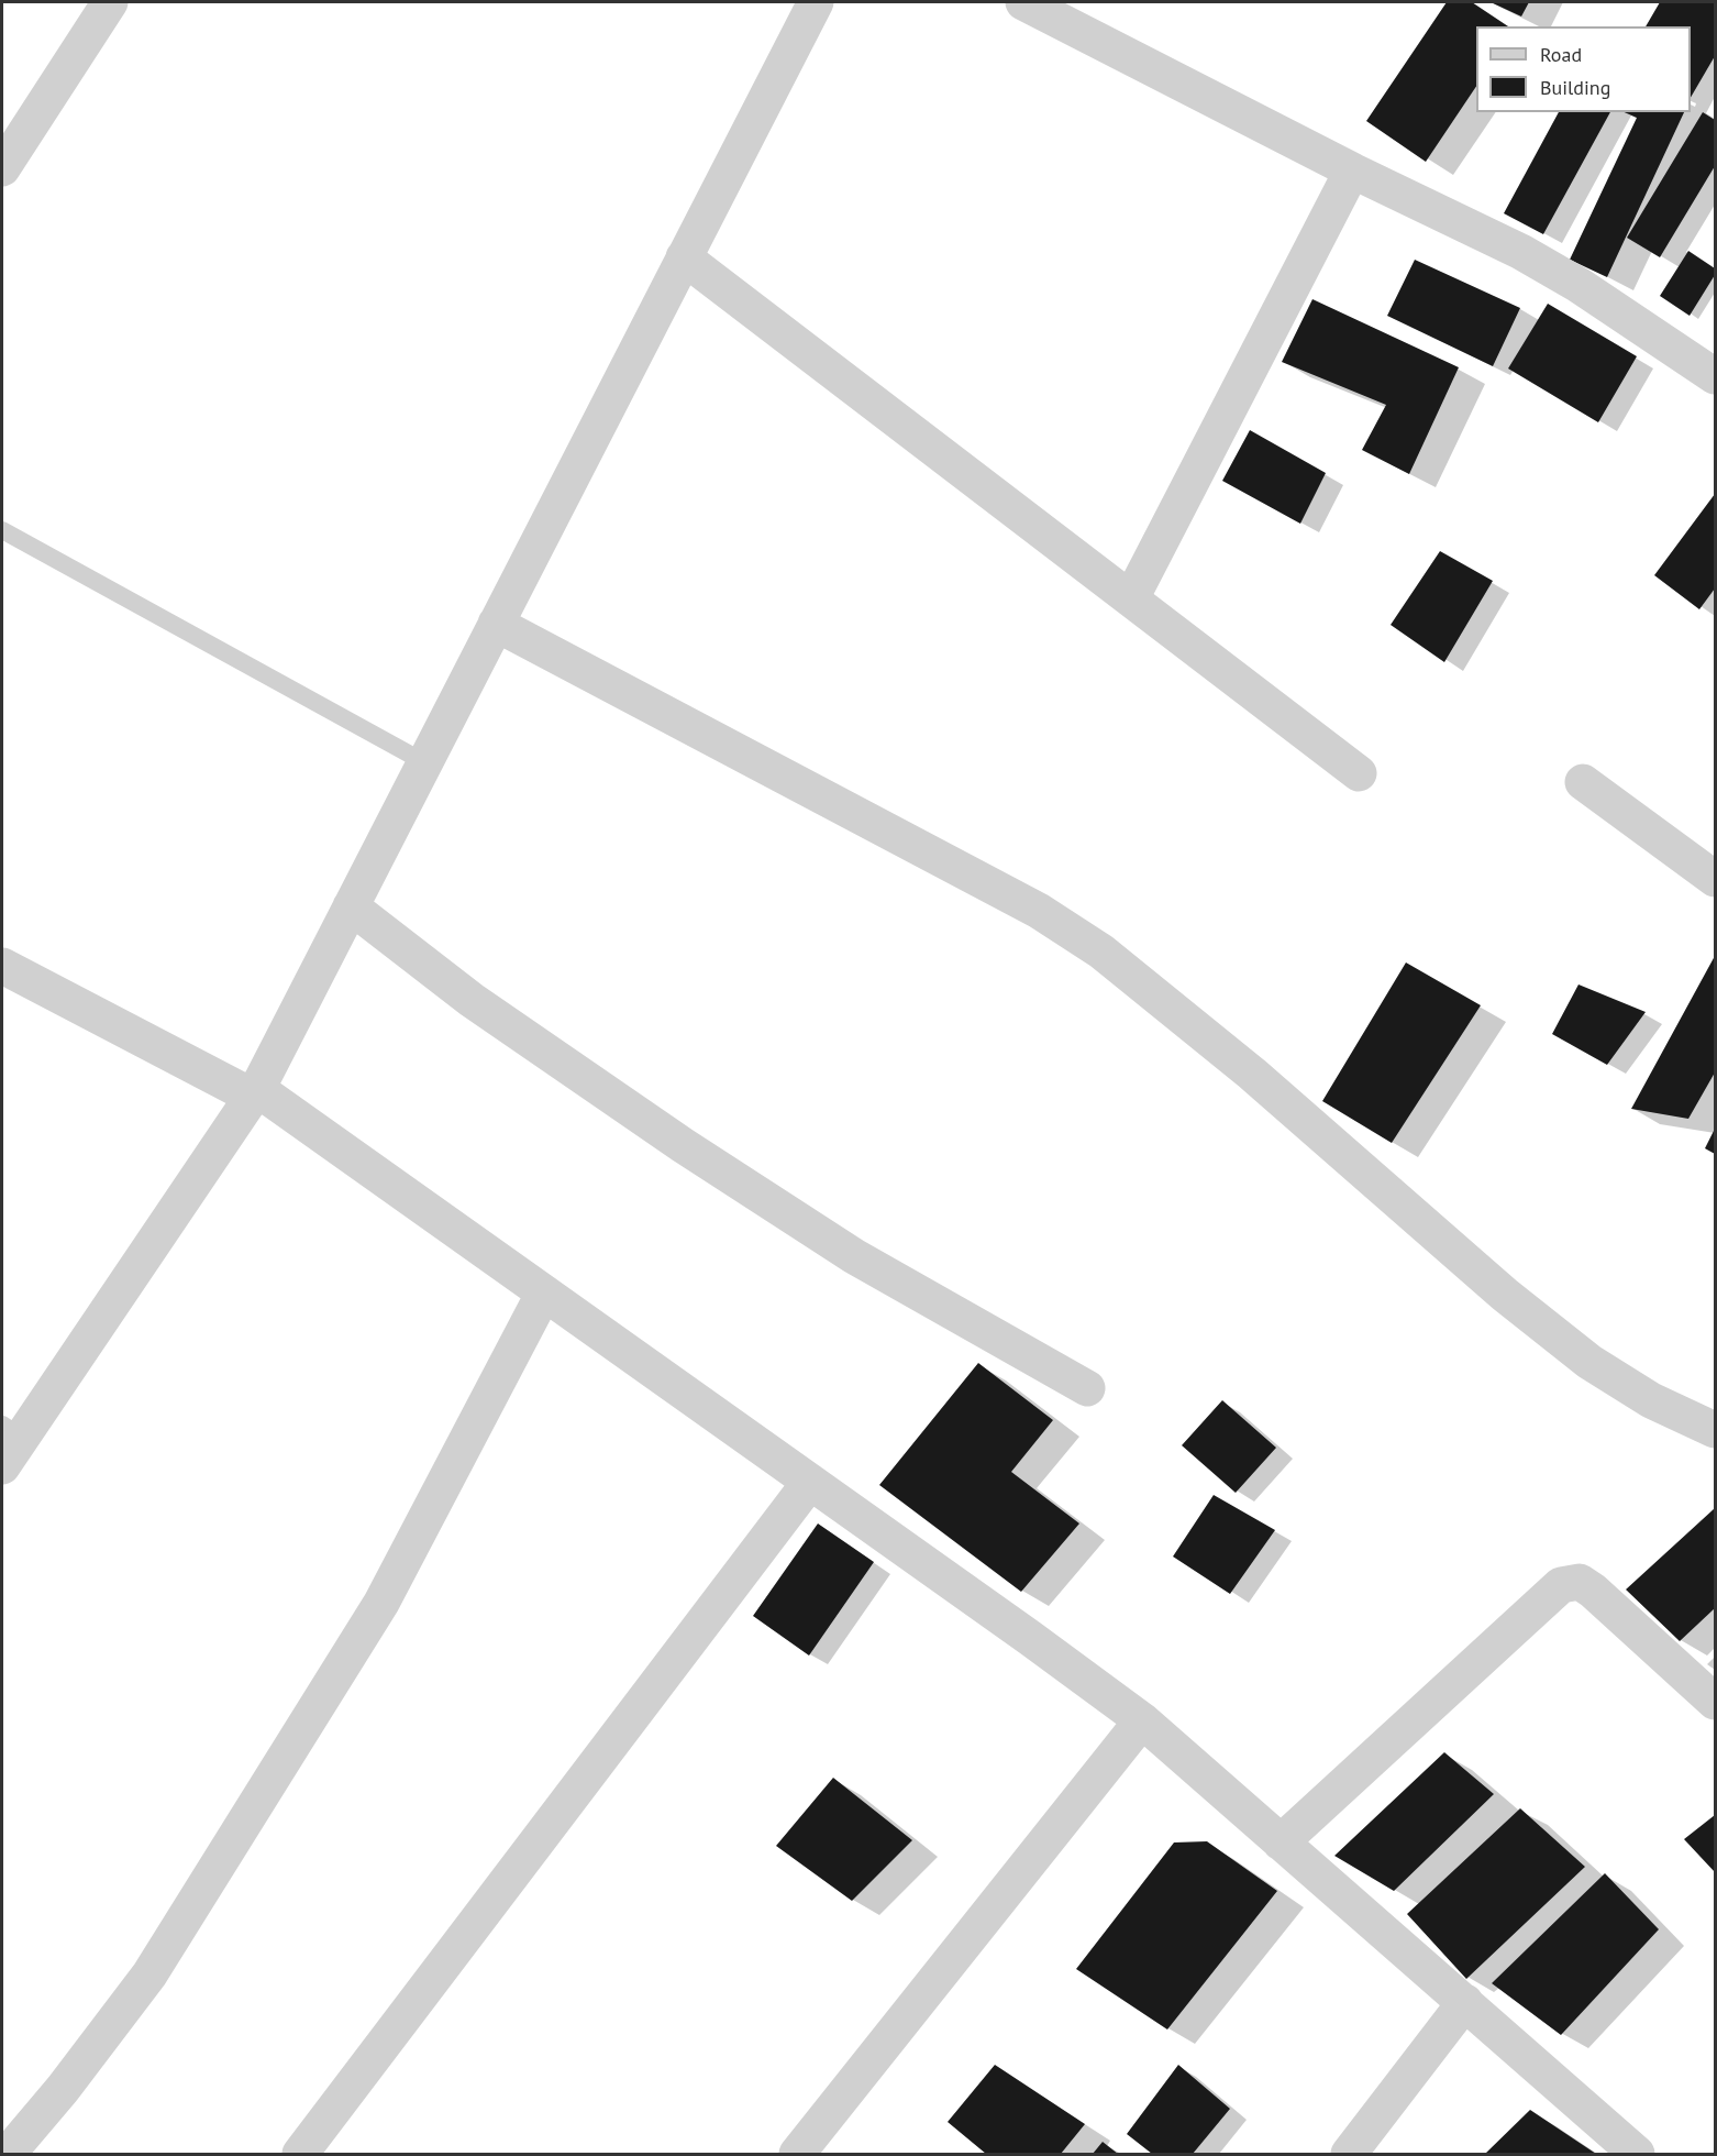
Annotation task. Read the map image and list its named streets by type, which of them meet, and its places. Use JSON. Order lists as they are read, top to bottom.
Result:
{
  "legend": ["Road", "Building"]
}
